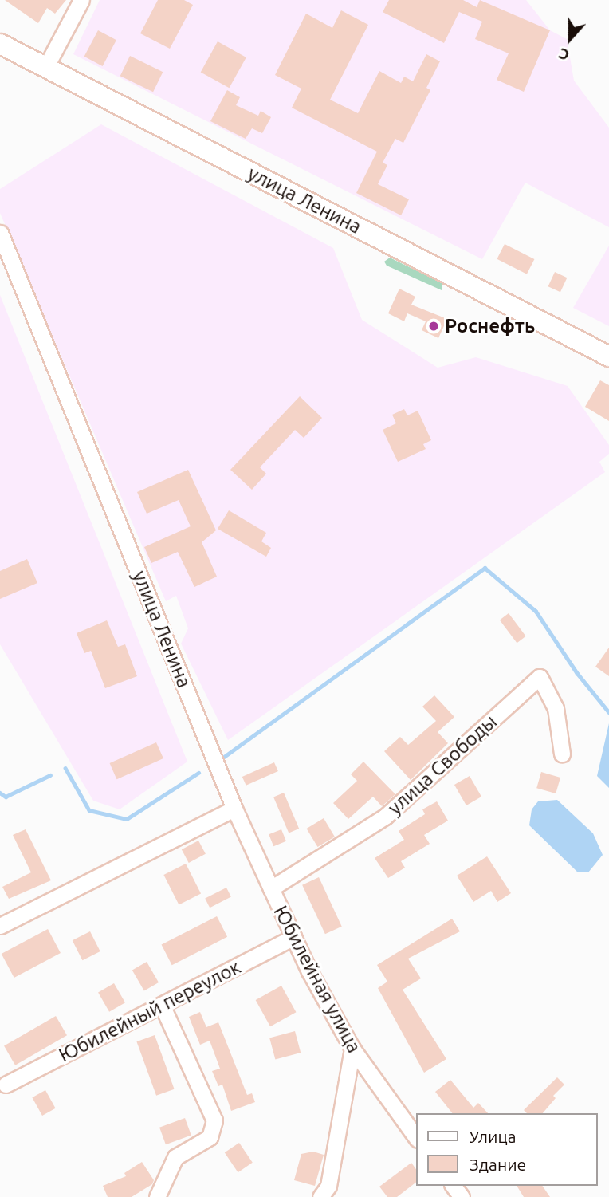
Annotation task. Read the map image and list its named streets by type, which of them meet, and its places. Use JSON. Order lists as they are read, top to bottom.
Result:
{
  "streets": {
    "main road": ["улица Ленина"],
    "street": ["улица Свободы", "Юбилейная улица", "Юбилейный переулок"]
  },
  "crossings": [
    ["улица Ленина", "Юбилейная улица"],
    ["улица Свободы", "Юбилейная улица"],
    ["Юбилейная улица", "Юбилейный переулок"]
  ],
  "places": ["Роснефть"],
  "legend": ["Улица", "Здание"],
  "north": "bottom"
}
